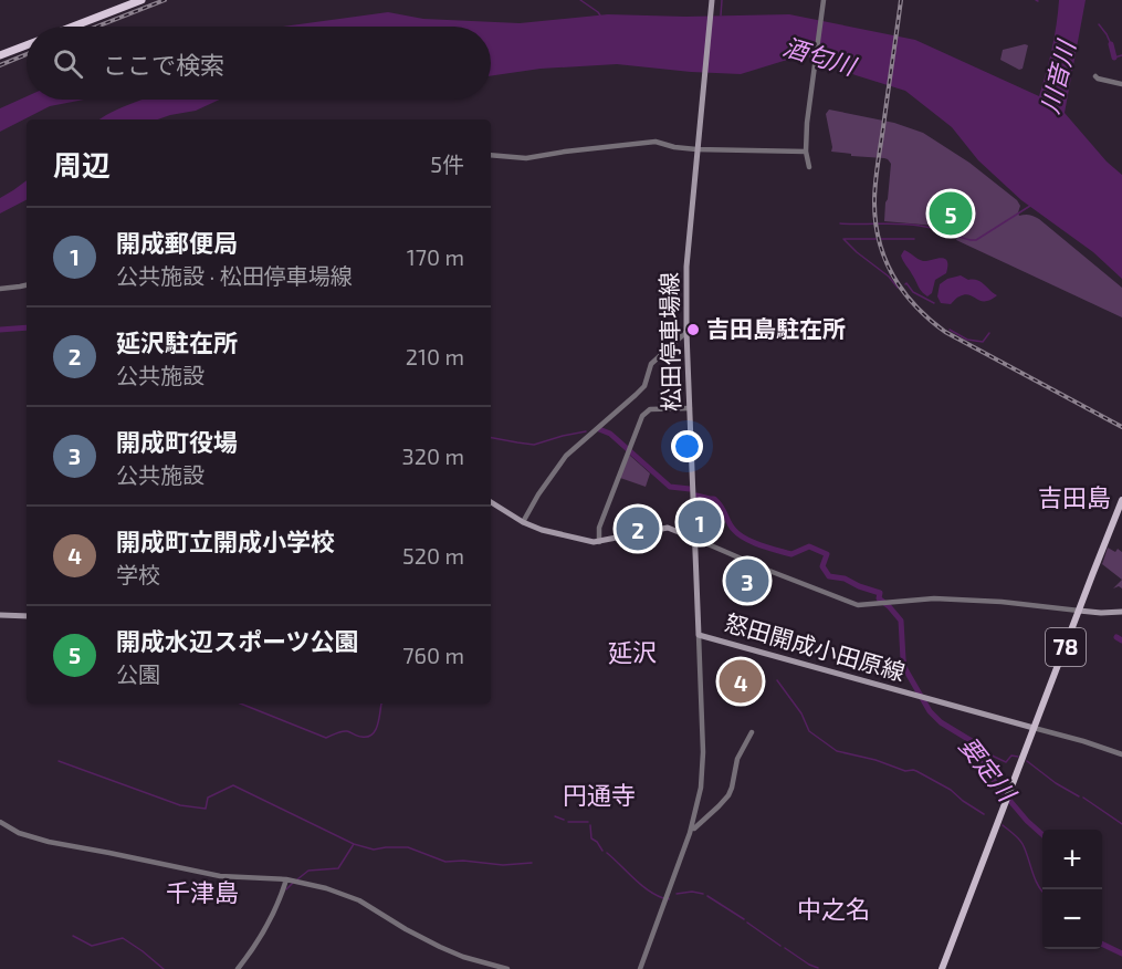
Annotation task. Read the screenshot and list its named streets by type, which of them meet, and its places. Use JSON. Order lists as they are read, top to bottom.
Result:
{
  "streets": {
    "main road": ["松田停車場線", "78", "怒田開成小田原線"]
  },
  "crossings": [
    ["松田停車場線", "怒田開成小田原線"],
    ["78", "怒田開成小田原線"]
  ],
  "districts": [
    "吉田島",
    "延沢",
    "円通寺",
    "千津島",
    "中之名"
  ],
  "water": ["酒匂川", "川音川", "要定川"],
  "places": ["吉田島駐在所"],
  "page": {
    "search": "ここで検索",
    "heading": ["周辺", "5件"],
    "pins": [
      "5",
      "1",
      "2",
      "3",
      "4"
    ],
    "list": [
      {
        "mark": "1",
        "name": "開成郵便局",
        "note": "公共施設 · 松田停車場線",
        "value": "170 m"
      },
      {
        "mark": "2",
        "name": "延沢駐在所",
        "note": "公共施設",
        "value": "210 m"
      },
      {
        "mark": "3",
        "name": "開成町役場",
        "note": "公共施設",
        "value": "320 m"
      },
      {
        "mark": "4",
        "name": "開成町立開成小学校",
        "note": "学校",
        "value": "520 m"
      },
      {
        "mark": "5",
        "name": "開成水辺スポーツ公園",
        "note": "公園",
        "value": "760 m"
      }
    ],
    "map_buttons": ["+", "−"]
  }
}
